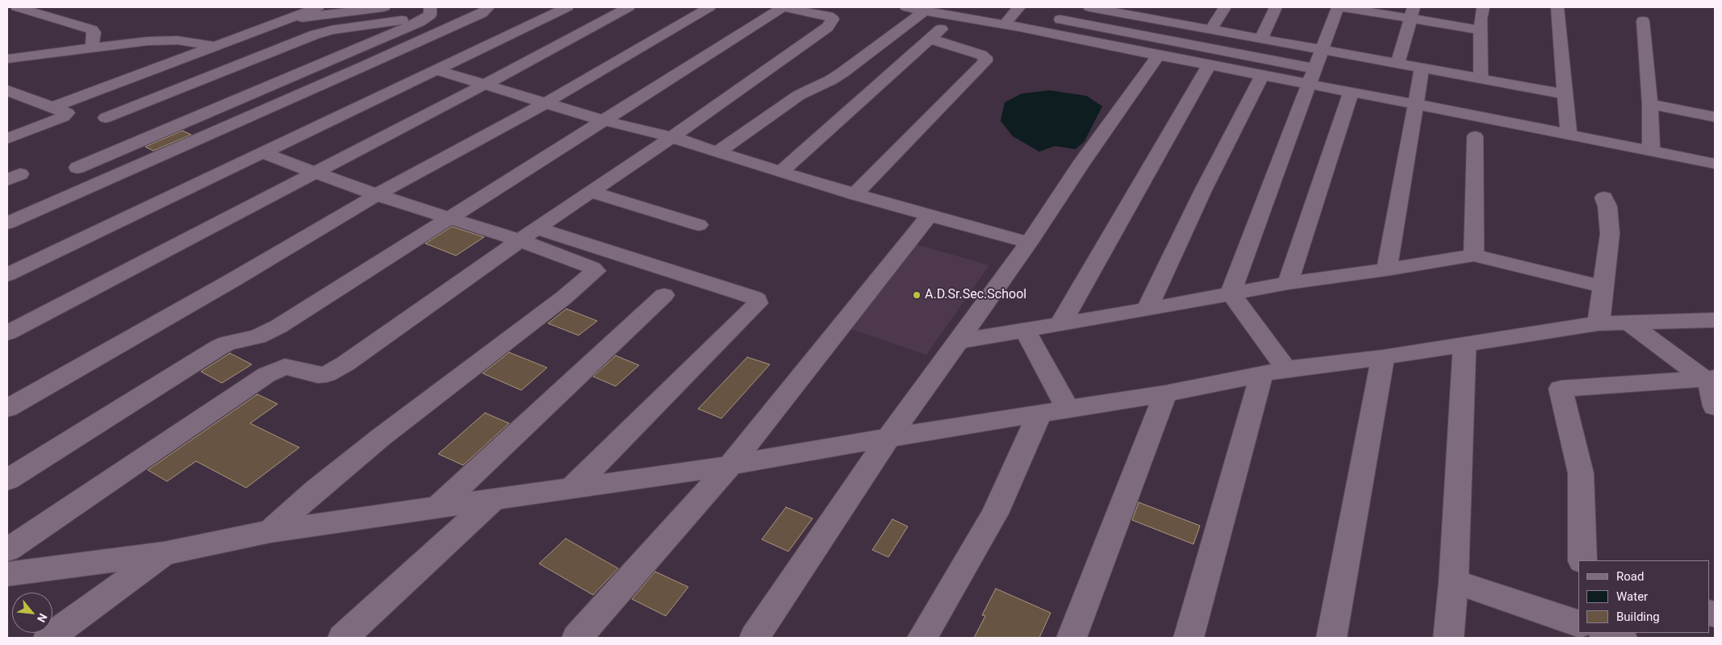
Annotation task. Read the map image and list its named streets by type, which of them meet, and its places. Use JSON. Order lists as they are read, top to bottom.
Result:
{
  "places": ["A.D.Sr.Sec.School"],
  "legend": ["Road", "Water", "Building"],
  "north": "bottom right"
}
